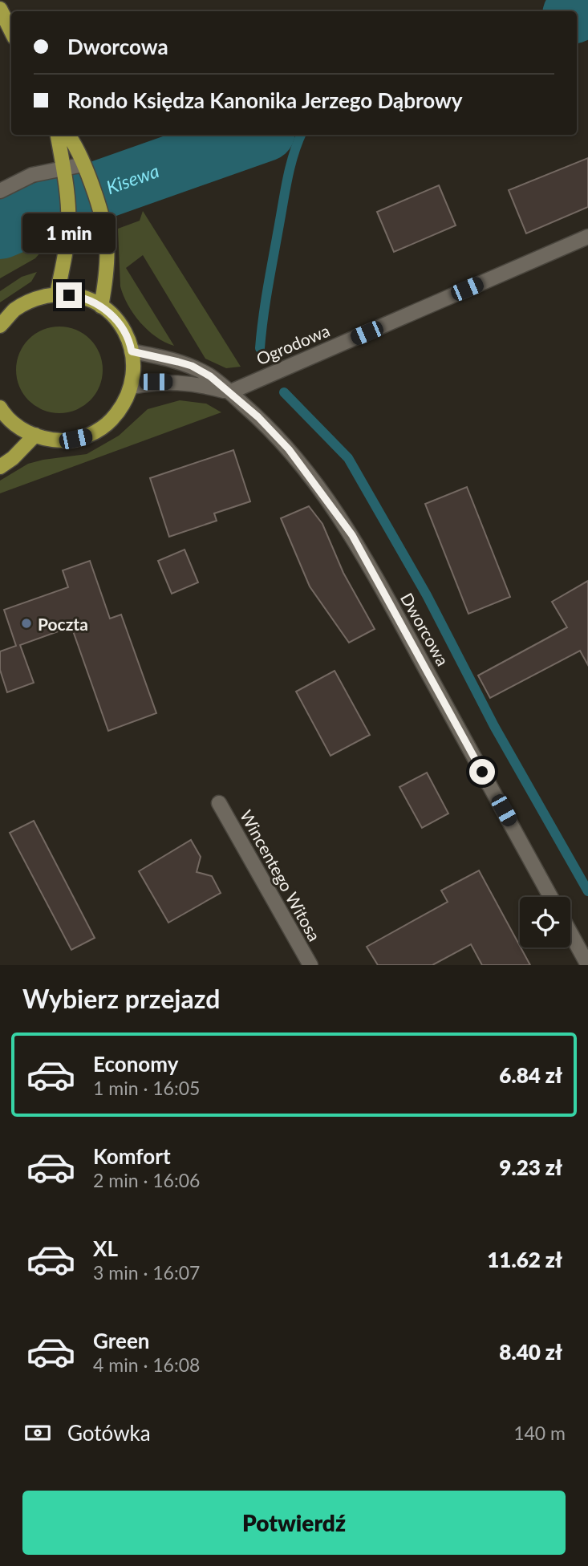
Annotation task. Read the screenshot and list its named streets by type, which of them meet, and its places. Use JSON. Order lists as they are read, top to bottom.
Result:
{
  "streets": {
    "street": ["Ogrodowa", "Dworcowa", "Wincentego Witosa"]
  },
  "crossings": [
    ["Ogrodowa", "Dworcowa"]
  ],
  "water": ["Kisewa"],
  "places": ["Poczta"],
  "page": {
    "banner": ["Dworcowa", "Rondo Księdza Kanonika Jerzego Dąbrowy"],
    "bubble": "1 min",
    "heading": "Wybierz przejazd",
    "list": [
      {
        "name": "Economy",
        "note": "1 min · 16:05",
        "value": "6.84 zł"
      },
      {
        "name": "Komfort",
        "note": "2 min · 16:06",
        "value": "9.23 zł"
      },
      {
        "name": "XL",
        "note": "3 min · 16:07",
        "value": "11.62 zł"
      },
      {
        "name": "Green",
        "note": "4 min · 16:08",
        "value": "8.40 zł"
      }
    ],
    "pay": ["Gotówka", "140 m"],
    "buttons": "Potwierdź"
  }
}
